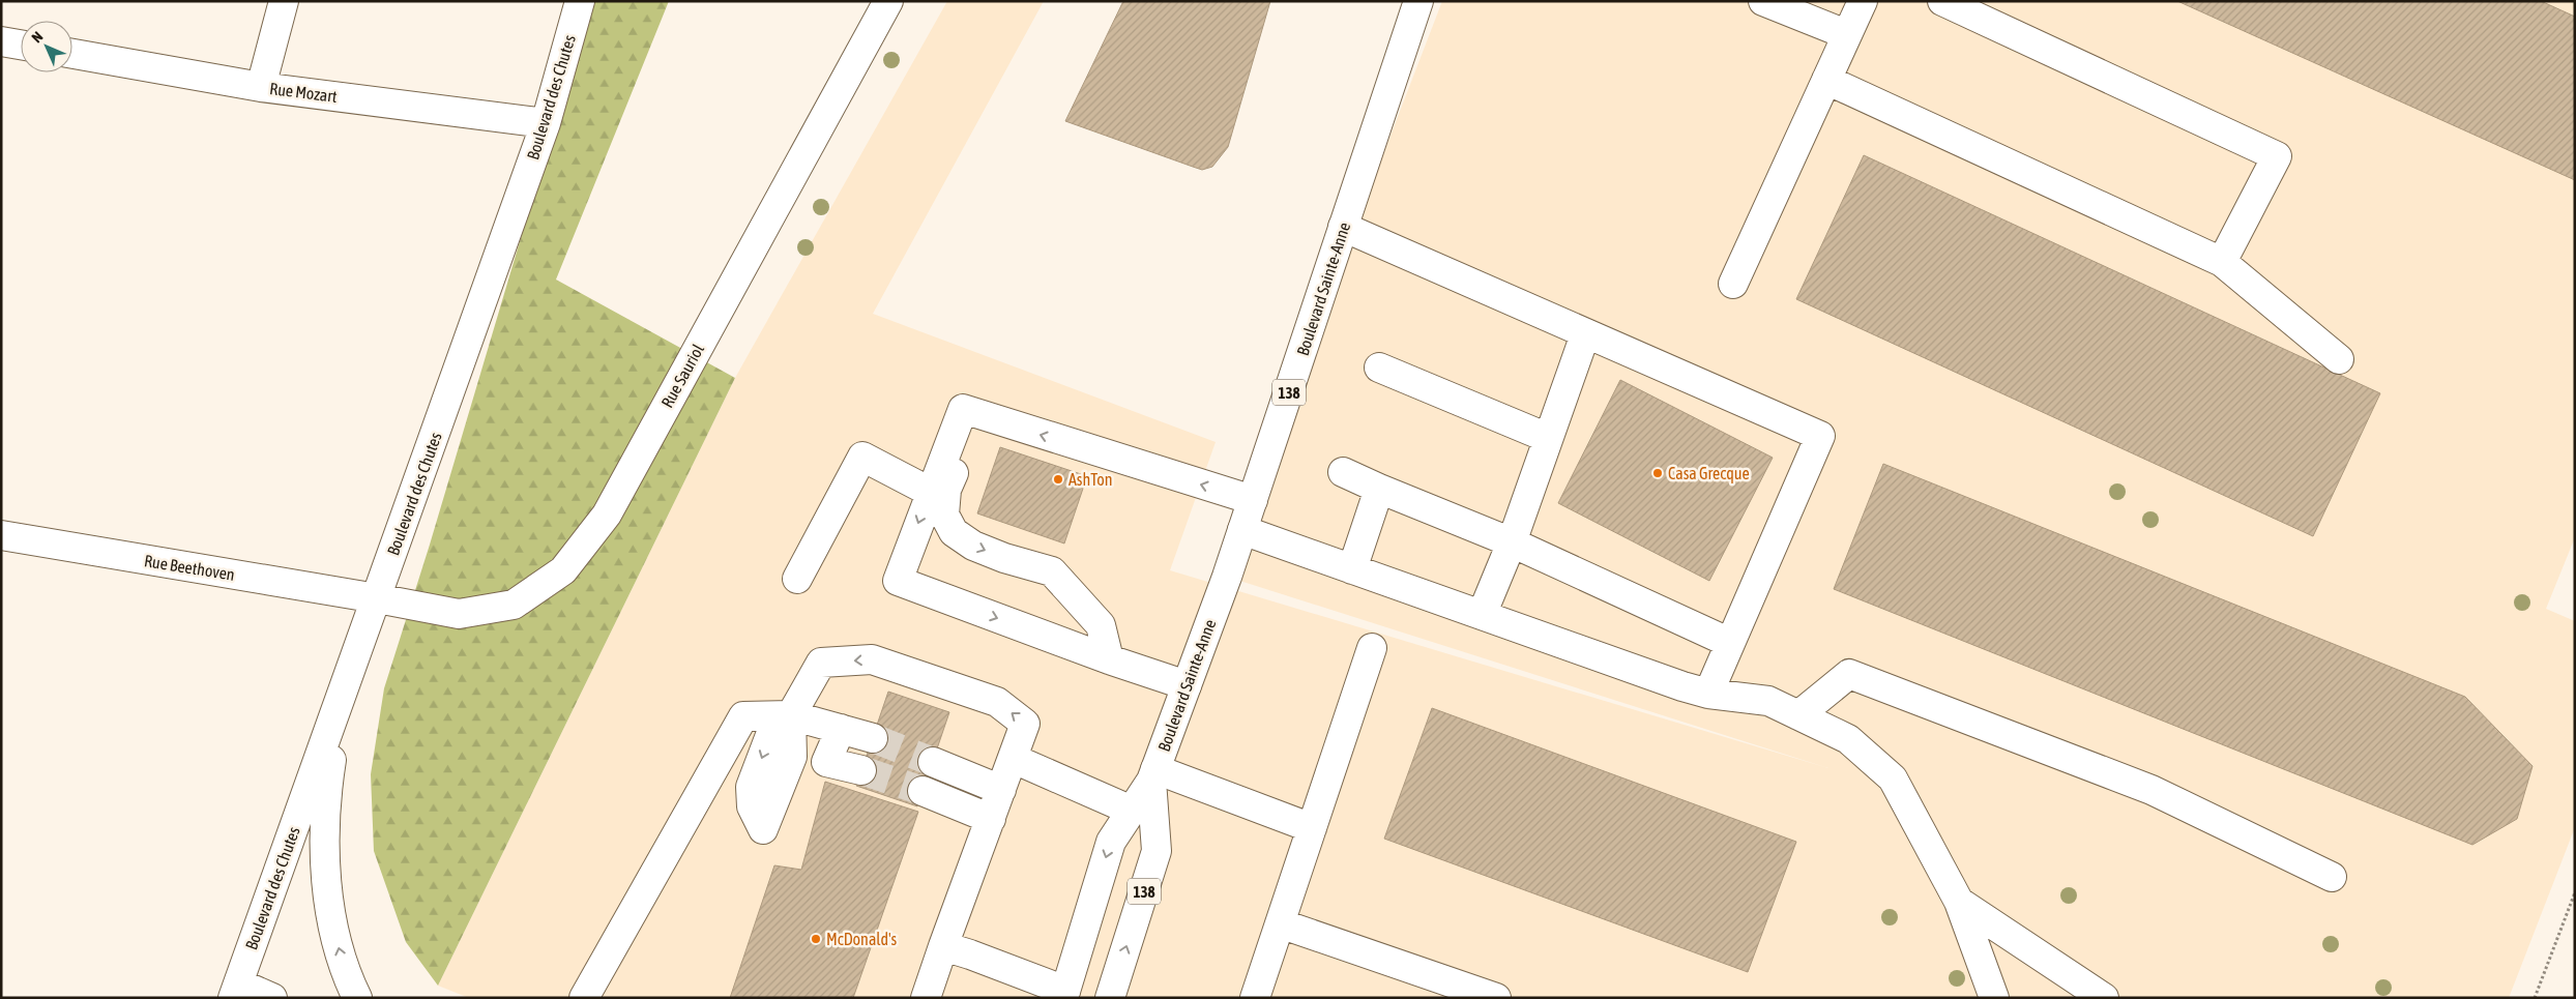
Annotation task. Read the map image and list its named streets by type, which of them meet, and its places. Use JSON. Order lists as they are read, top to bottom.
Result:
{
  "streets": {
    "street": [
      "Rue Mozart",
      "Boulevard des Chutes",
      "Boulevard Sainte-Anne",
      "Rue Sauriol",
      "138",
      "Rue Beethoven"
    ]
  },
  "crossings": [
    ["Rue Mozart", "Boulevard des Chutes"],
    ["Boulevard des Chutes", "Rue Sauriol"],
    ["Boulevard des Chutes", "Rue Beethoven"],
    ["Rue Sauriol", "Rue Beethoven"]
  ],
  "places": ["Casa Grecque", "AshTon", "McDonald's"],
  "north": "top left"
}
